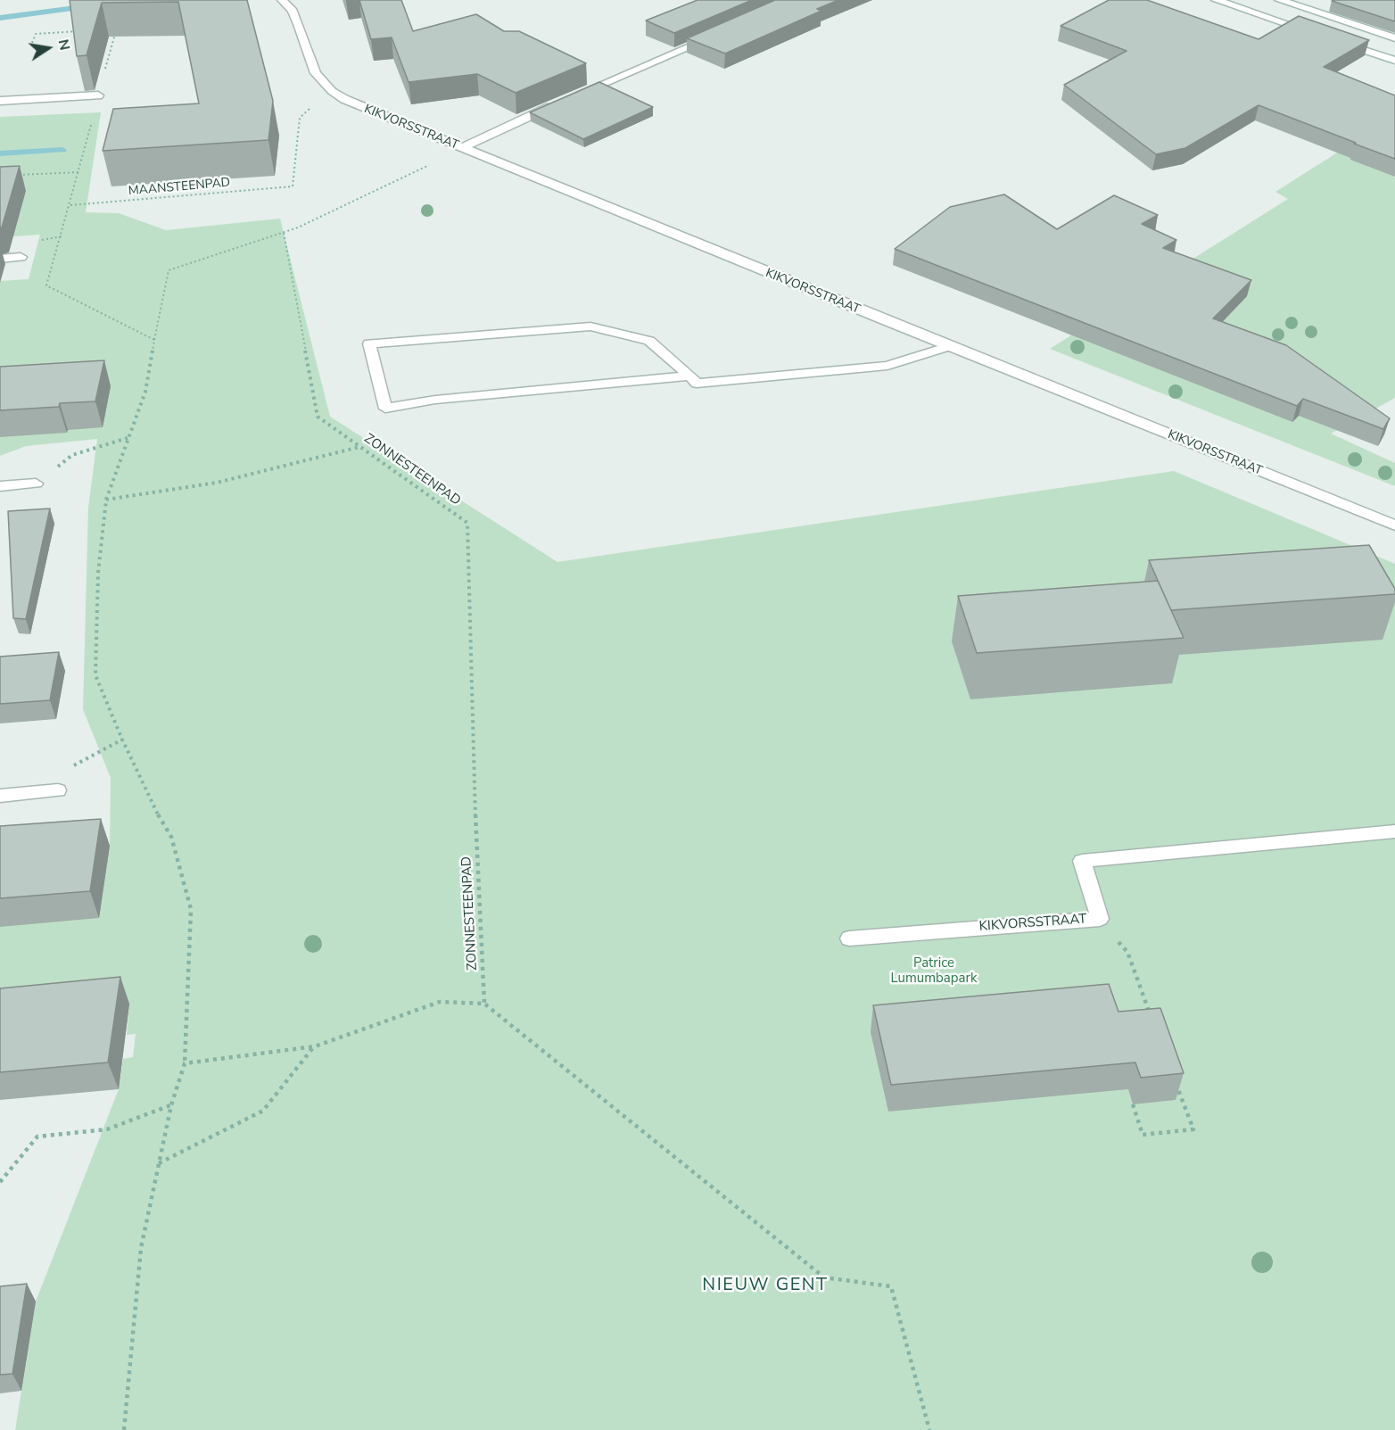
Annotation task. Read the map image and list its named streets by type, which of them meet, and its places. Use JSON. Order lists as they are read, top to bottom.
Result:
{
  "streets": {
    "street": ["KIKVORSSTRAAT"],
    "path": ["MAANSTEENPAD", "ZONNESTEENPAD"]
  },
  "crossings": [
    ["KIKVORSSTRAAT", "MAANSTEENPAD"]
  ],
  "districts": ["NIEUW GENT"],
  "parks": ["Patrice Lumumbapark"],
  "north": "right"
}
